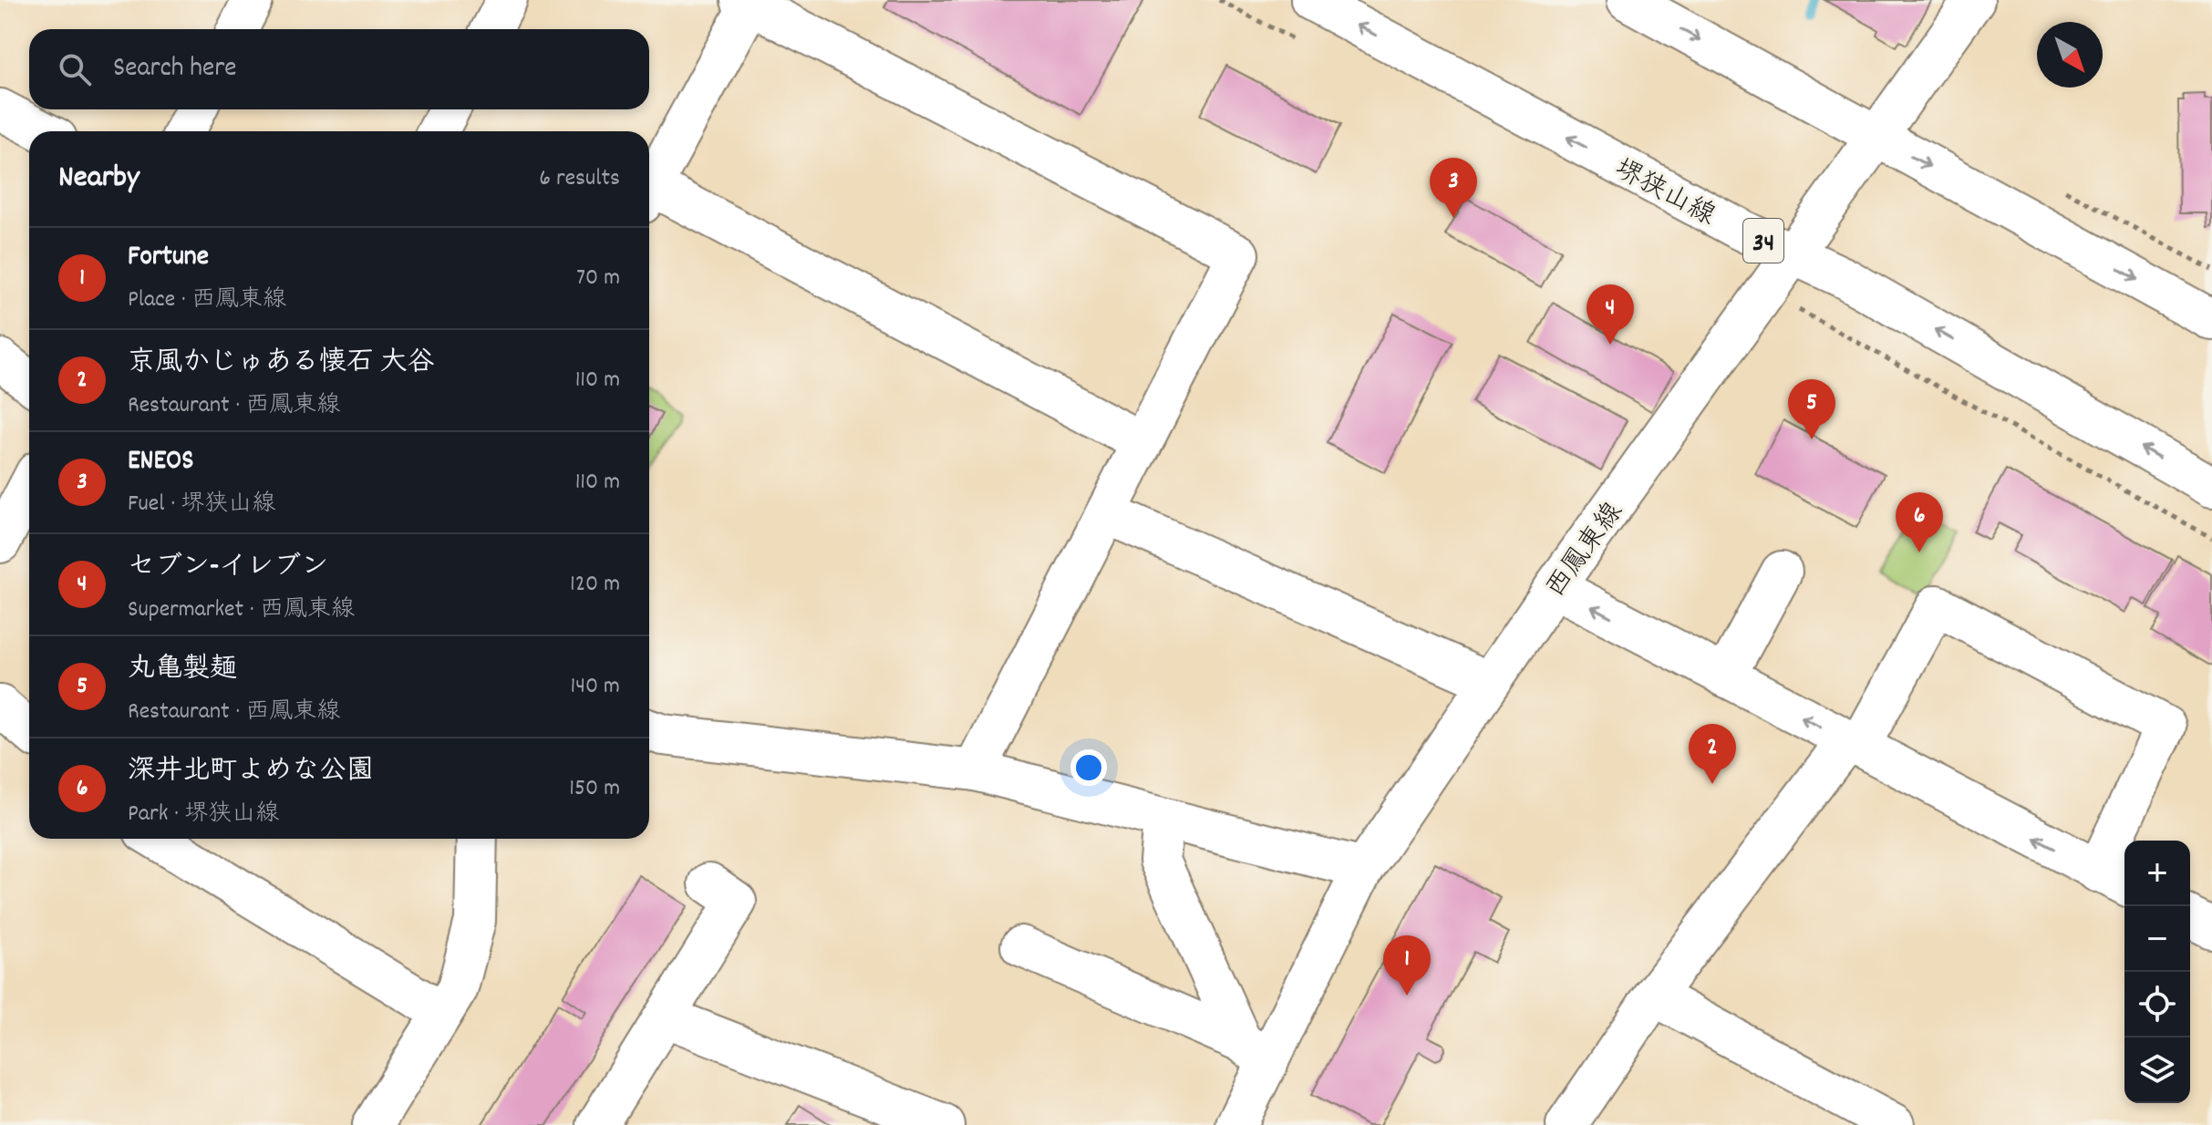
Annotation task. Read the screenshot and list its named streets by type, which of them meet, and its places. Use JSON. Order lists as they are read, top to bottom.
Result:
{
  "streets": {
    "street": ["堺狭山線", "34", "西鳳東線"]
  },
  "crossings": [
    ["堺狭山線", "西鳳東線"]
  ],
  "north": "bottom right",
  "page": {
    "search": "Search here",
    "heading": ["Nearby", "6 results"],
    "pins": [
      "3",
      "4",
      "5",
      "6",
      "2",
      "1"
    ],
    "list": [
      {
        "mark": "1",
        "name": "Fortune",
        "note": "Place · 西鳳東線",
        "value": "70 m"
      },
      {
        "mark": "2",
        "name": "京風かじゅある懐石 大谷",
        "note": "Restaurant · 西鳳東線",
        "value": "110 m"
      },
      {
        "mark": "3",
        "name": "ENEOS",
        "note": "Fuel · 堺狭山線",
        "value": "110 m"
      },
      {
        "mark": "4",
        "name": "セブン-イレブン",
        "note": "Supermarket · 西鳳東線",
        "value": "120 m"
      },
      {
        "mark": "5",
        "name": "丸亀製麺",
        "note": "Restaurant · 西鳳東線",
        "value": "140 m"
      },
      {
        "mark": "6",
        "name": "深井北町よめな公園",
        "note": "Park · 堺狭山線",
        "value": "150 m"
      }
    ],
    "map_buttons": ["+", "−"]
  }
}
